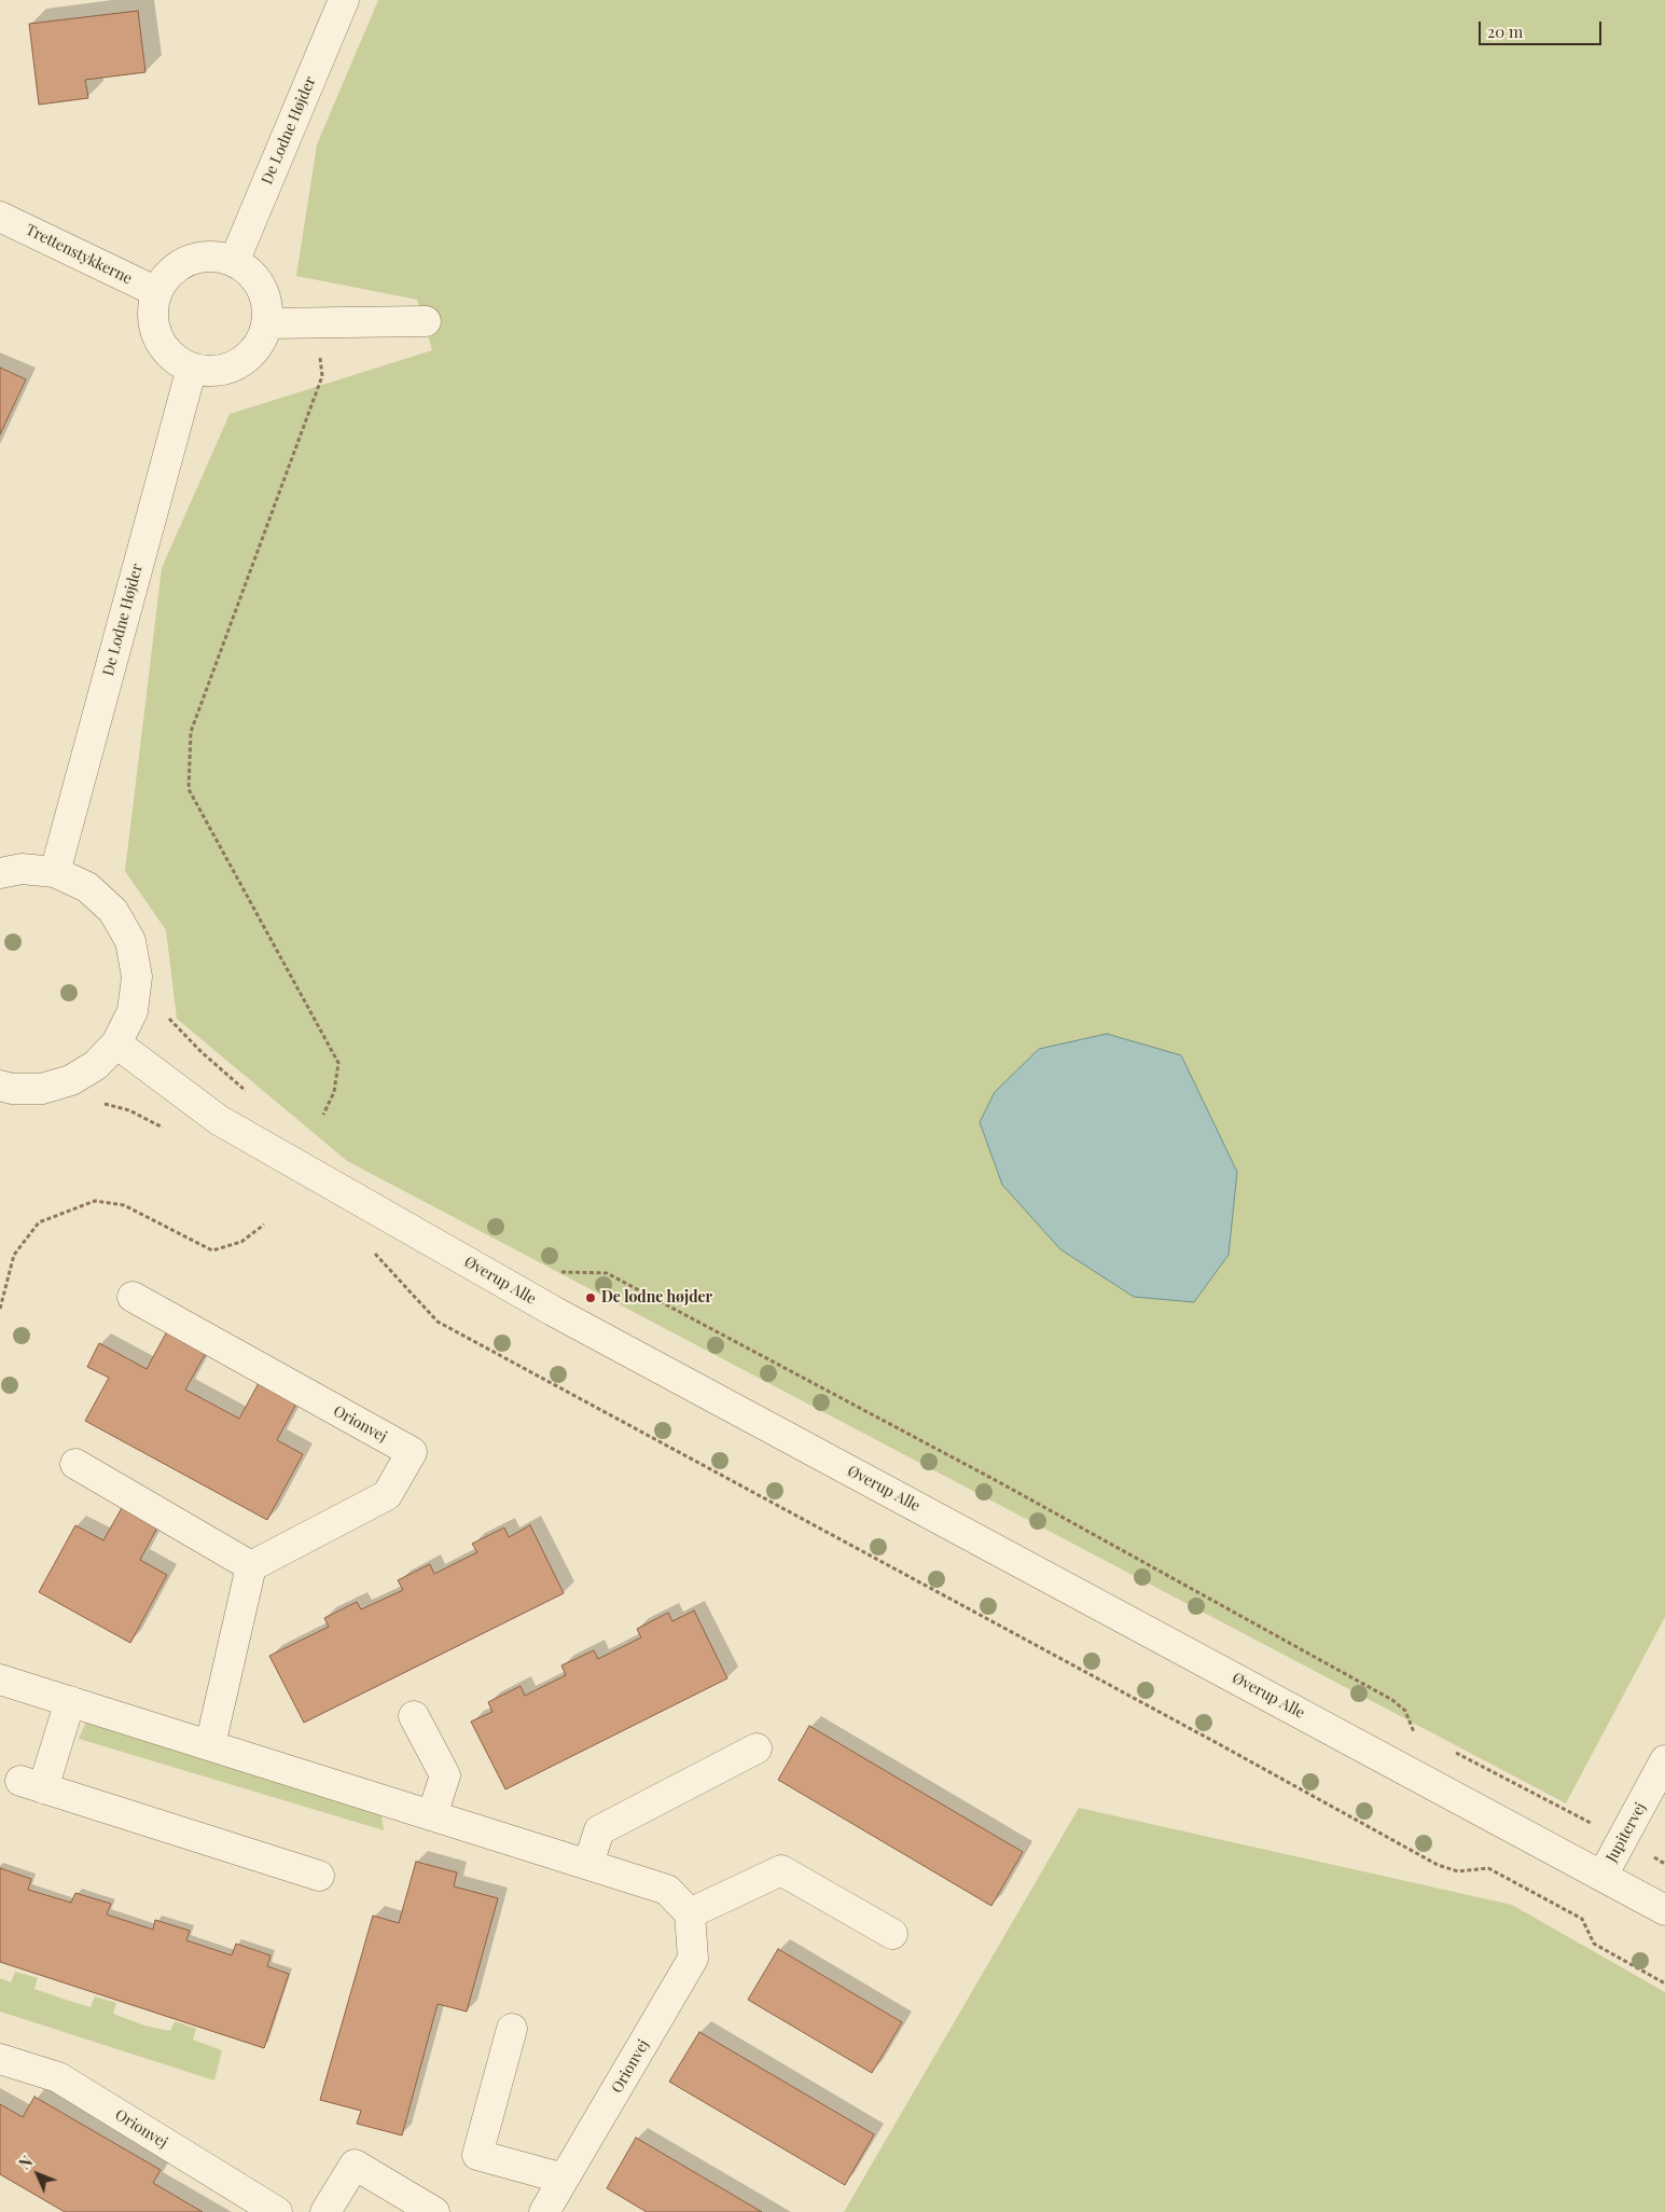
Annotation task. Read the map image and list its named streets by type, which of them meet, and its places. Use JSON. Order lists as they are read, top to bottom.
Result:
{
  "streets": {
    "street": [
      "De Lodne Højder",
      "Trettenstykkerne",
      "Øverup Alle",
      "Orionvej",
      "Jupitervej"
    ]
  },
  "crossings": [
    ["De Lodne Højder", "Trettenstykkerne"],
    ["Øverup Alle", "Jupitervej"]
  ],
  "places": ["De lodne højder"],
  "scale_bar": "20 m",
  "north": "top left"
}
